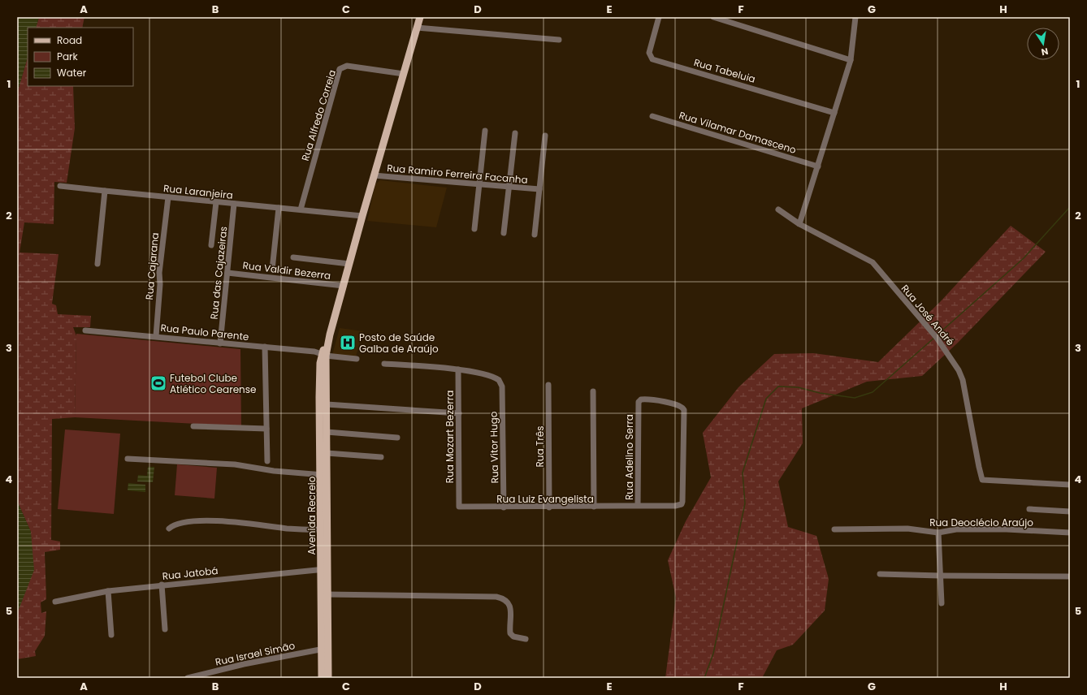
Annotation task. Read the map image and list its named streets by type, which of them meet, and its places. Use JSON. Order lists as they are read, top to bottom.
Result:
{
  "streets": {
    "main road": ["Avenida Recreio"],
    "street": [
      "Rua Tabeluia",
      "Rua Alfredo Correia",
      "Rua Vilamar Damasceno",
      "Rua Ramiro Ferreira Facanha",
      "Rua Laranjeira",
      "Rua Cajarana",
      "Rua Valdir Bezerra",
      "Rua das Cajazeiras",
      "Rua José André",
      "Rua Paulo Parente",
      "Rua Mozart Bezerra",
      "Rua Três",
      "Rua Vitor Hugo",
      "Rua Adelino Serra",
      "Rua Luiz Evangelista",
      "Rua Deoclécio Araújo",
      "Rua Jatobá",
      "Rua Israel Simão"
    ]
  },
  "crossings": [
    ["Rua Alfredo Correia", "Rua Laranjeira"],
    ["Rua Laranjeira", "Rua Cajarana"],
    ["Rua Laranjeira", "Rua das Cajazeiras"],
    ["Rua Cajarana", "Rua Paulo Parente"],
    ["Rua Valdir Bezerra", "Rua das Cajazeiras"],
    ["Rua das Cajazeiras", "Rua Paulo Parente"],
    ["Rua Paulo Parente", "Avenida Recreio"],
    ["Rua Mozart Bezerra", "Rua Vitor Hugo"],
    ["Rua Mozart Bezerra", "Rua Luiz Evangelista"],
    ["Rua Três", "Rua Luiz Evangelista"],
    ["Rua Vitor Hugo", "Rua Luiz Evangelista"],
    ["Rua Adelino Serra", "Rua Luiz Evangelista"],
    ["Avenida Recreio", "Rua Jatobá"],
    ["Avenida Recreio", "Rua Israel Simão"]
  ],
  "places": {
    "hospital": ["Posto de Saúde Galba de Araújo"],
    "sports": ["Futebol Clube Atlético Cearense"]
  },
  "legend": ["Road", "Park", "Water"],
  "north": "bottom",
  "grid": {
    "columns": [
      "A",
      "B",
      "C",
      "D",
      "E",
      "F",
      "G",
      "H"
    ],
    "rows": [
      "1",
      "2",
      "3",
      "4",
      "5"
    ]
  }
}
